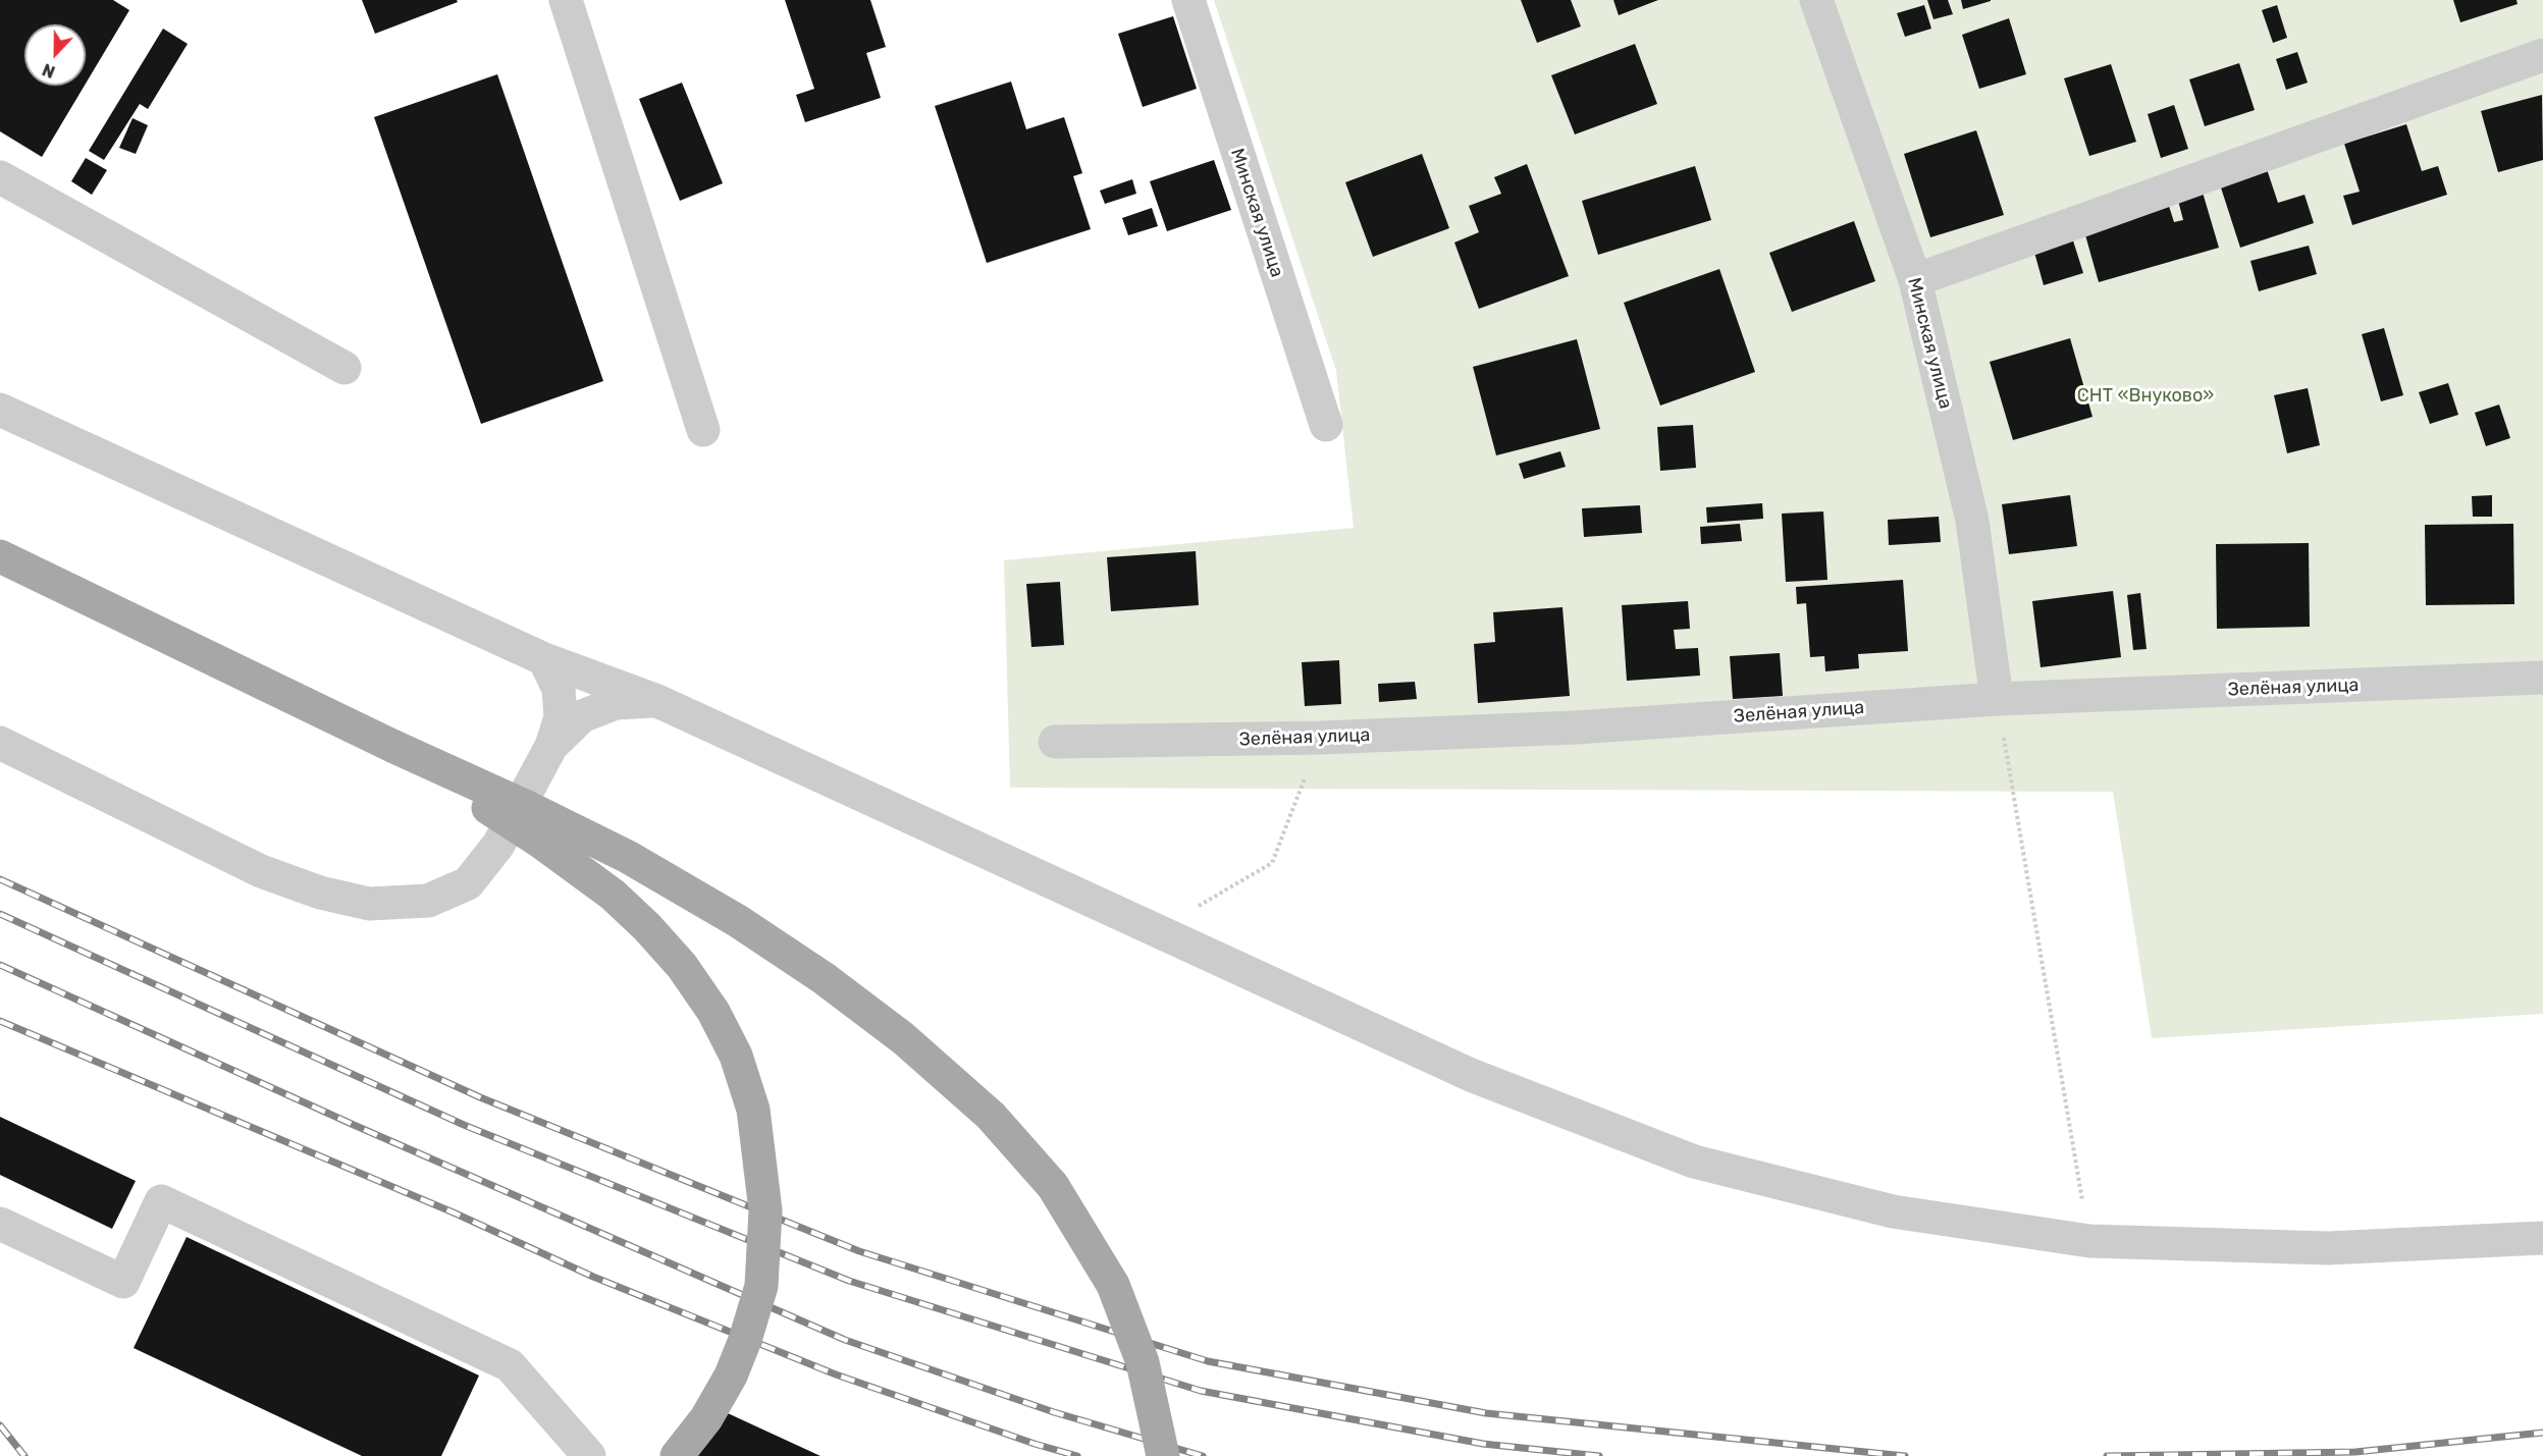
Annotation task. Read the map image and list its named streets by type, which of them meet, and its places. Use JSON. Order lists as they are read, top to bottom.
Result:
{
  "streets": {
    "street": ["Минская улица", "Зелёная улица"]
  },
  "crossings": [
    ["Минская улица", "Зелёная улица"]
  ],
  "parks": ["СНТ «Внуково»"],
  "north": "bottom"
}
